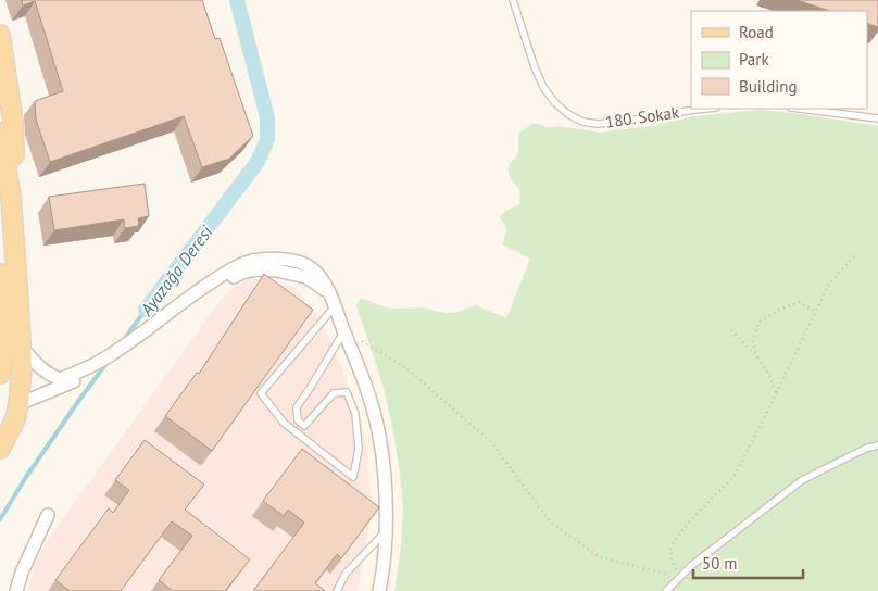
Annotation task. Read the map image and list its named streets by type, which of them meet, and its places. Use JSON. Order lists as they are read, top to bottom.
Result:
{
  "streets": {
    "lane": ["180. Sokak"]
  },
  "water": ["Ayazağa Deresi"],
  "legend": ["Road", "Park", "Building"],
  "scale_bar": "50 m"
}
